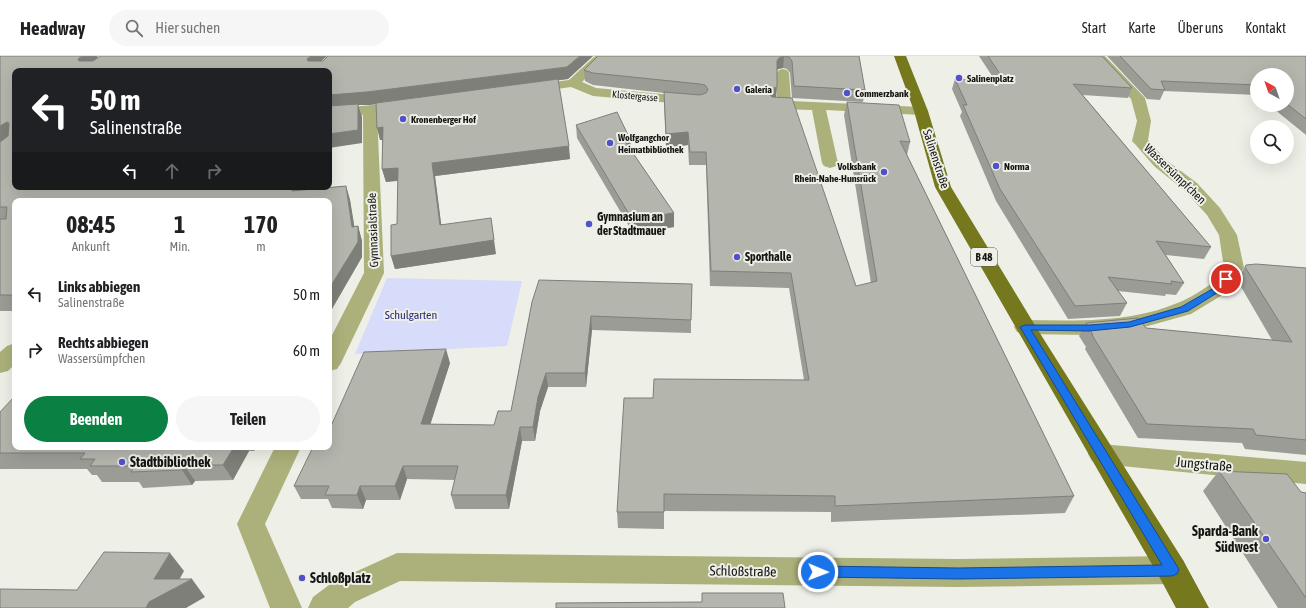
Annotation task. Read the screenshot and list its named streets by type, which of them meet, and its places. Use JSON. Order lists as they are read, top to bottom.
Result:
{
  "streets": {
    "main road": ["Salinenstraße", "B 48"],
    "street": [
      "Klostergasse",
      "Wassersümpfchen",
      "Gymnasialstraße",
      "Jungstraße",
      "Schloßstraße"
    ]
  },
  "crossings": [
    ["Salinenstraße", "Wassersümpfchen"],
    ["Salinenstraße", "Jungstraße"],
    ["Salinenstraße", "Schloßstraße"]
  ],
  "parks": ["Schulgarten"],
  "places": [
    "Salinenplatz",
    "Galeria",
    "Commerzbank",
    "Kronenberger Hof",
    "Wolfgangchor Heimatbibliothek",
    "Norma",
    "Volksbank Rhein-Nahe-Hunsrück",
    "Gymnasium an der Stadtmauer",
    "Sporthalle",
    "Stadtbibliothek",
    "Sparda-Bank Südwest",
    "Schloßplatz"
  ],
  "north": "top left",
  "page": {
    "header": "Headway",
    "search": "Hier suchen",
    "nav": [
      "Start",
      "Karte",
      "Über uns",
      "Kontakt"
    ],
    "turn": ["50 m", "Salinenstraße"],
    "eta": [
      "08:45",
      "Ankunft",
      "1",
      "Min.",
      "170",
      "m"
    ],
    "list": [
      {
        "name": "Links abbiegen",
        "note": "Salinenstraße",
        "value": "50 m"
      },
      {
        "name": "Rechts abbiegen",
        "note": "Wassersümpfchen",
        "value": "60 m"
      }
    ],
    "buttons": ["Beenden", "Teilen"]
  }
}
